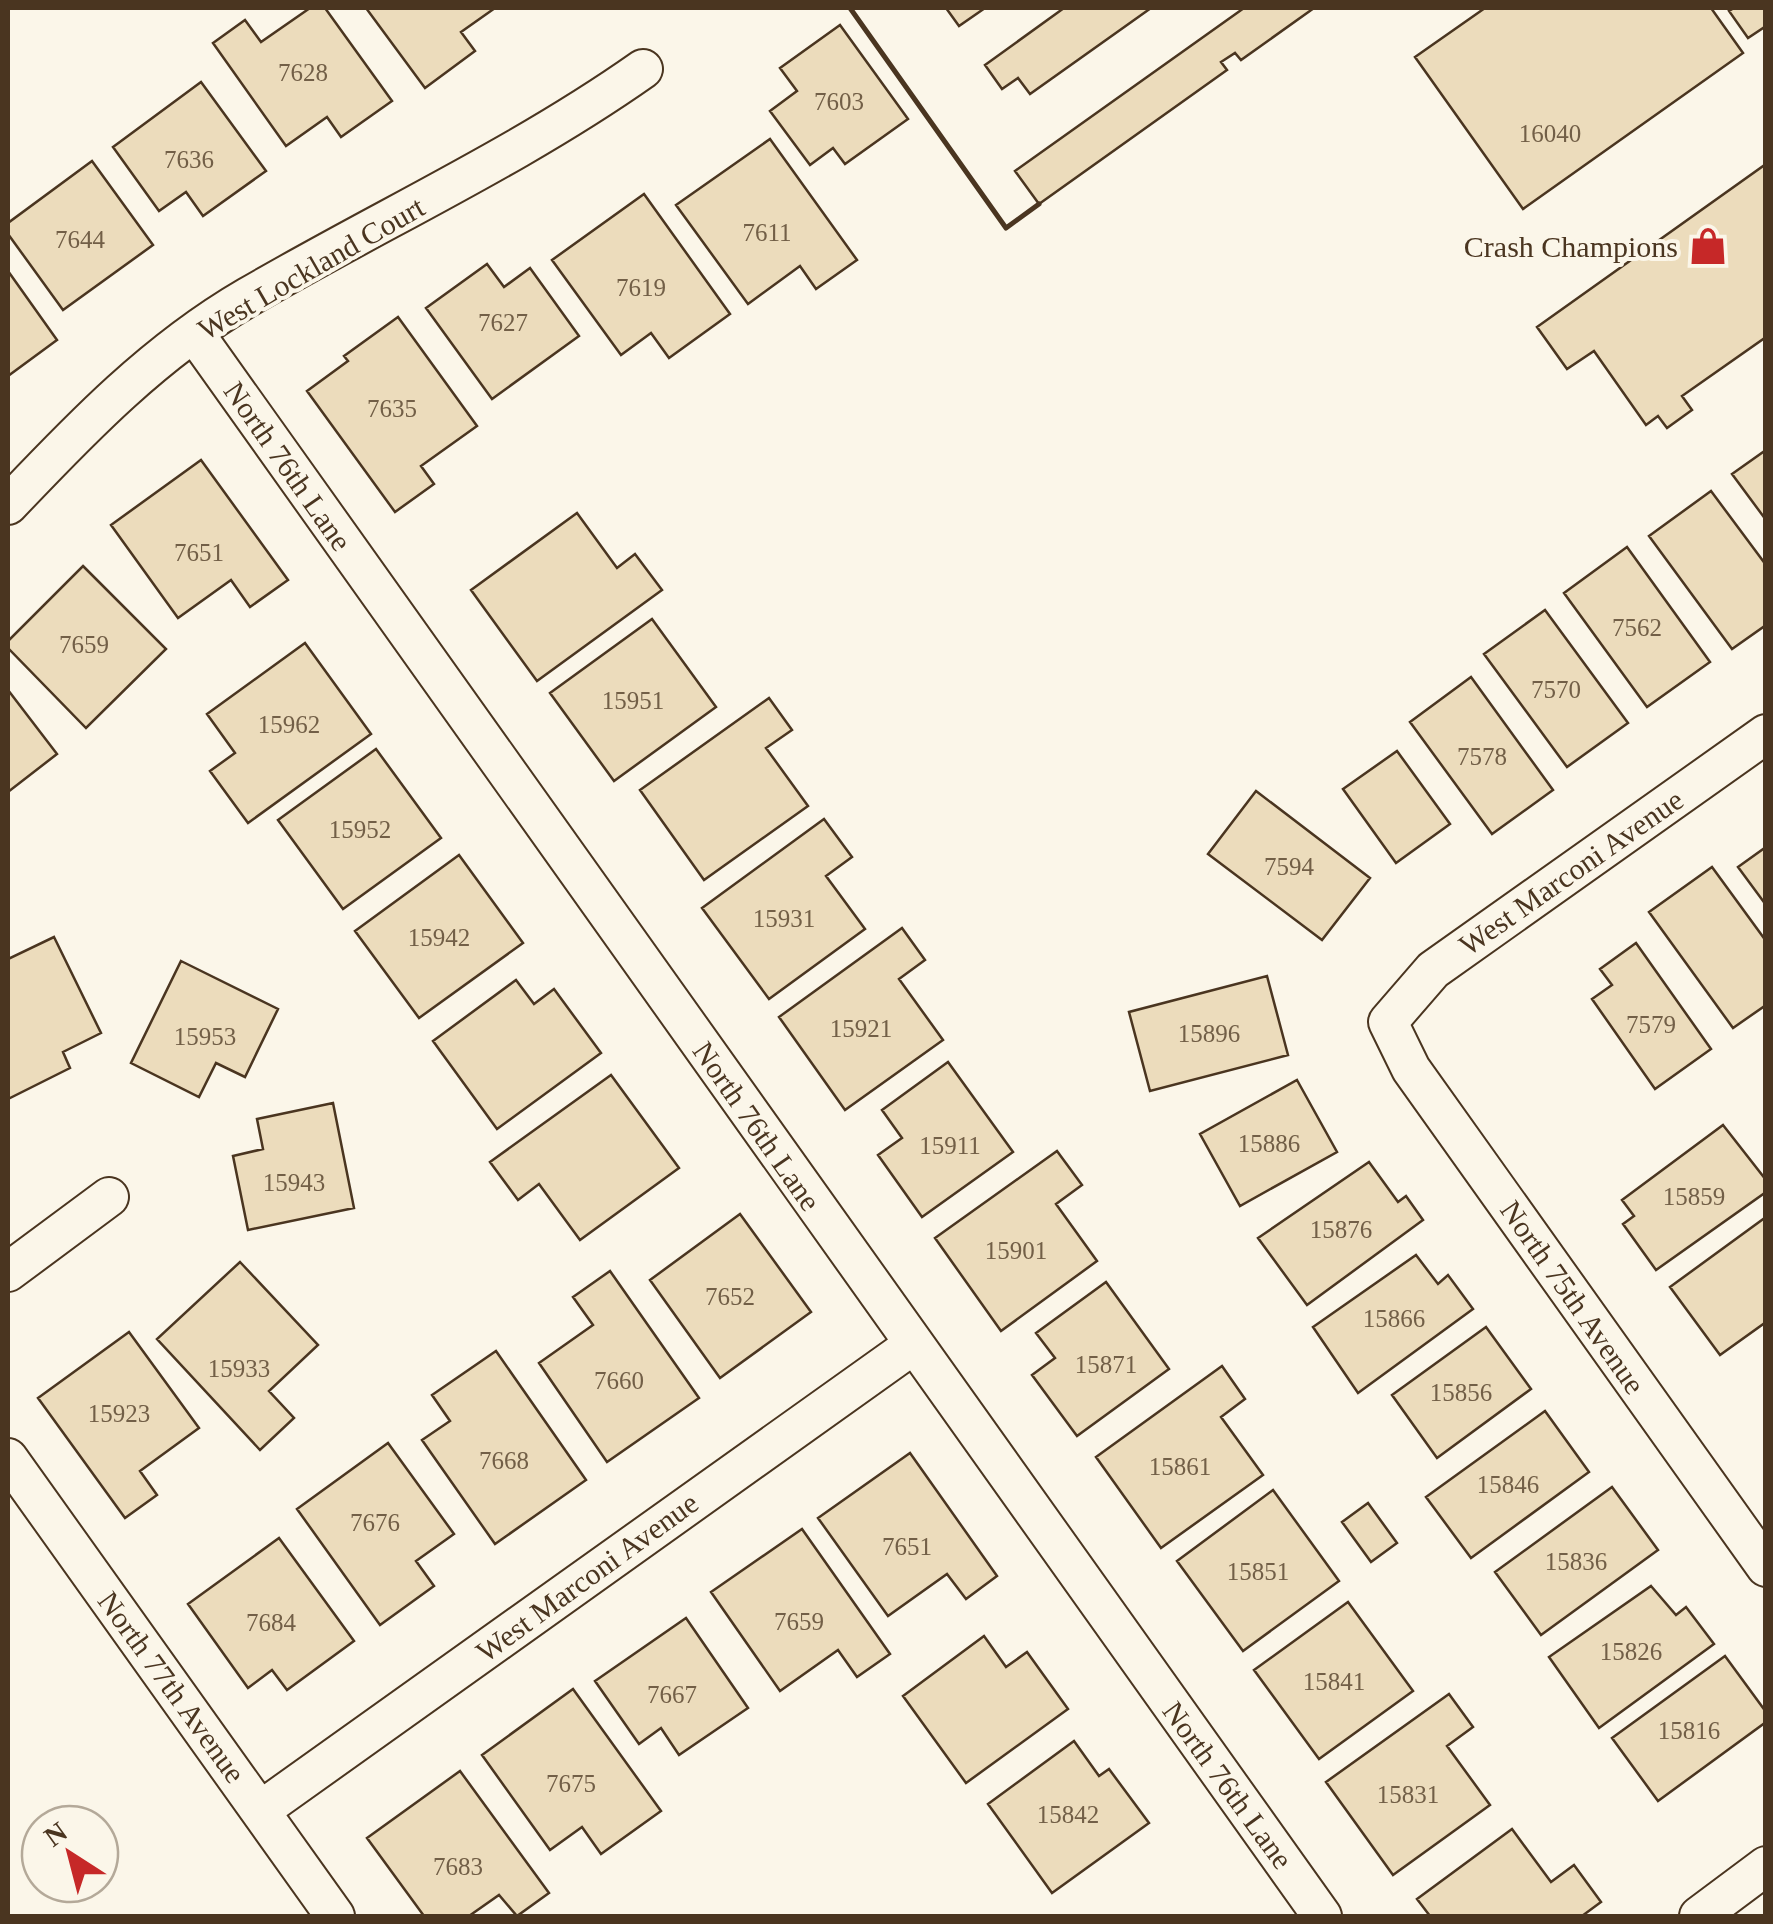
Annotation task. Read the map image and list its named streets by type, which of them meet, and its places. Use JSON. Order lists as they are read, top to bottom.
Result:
{
  "streets": {
    "street": [
      "West Lockland Court",
      "North 76th Lane",
      "West Marconi Avenue",
      "North 75th Avenue",
      "North 77th Avenue"
    ]
  },
  "crossings": [
    ["West Lockland Court", "North 76th Lane"],
    ["North 76th Lane", "West Marconi Avenue"],
    ["West Marconi Avenue", "North 75th Avenue"],
    ["West Marconi Avenue", "North 77th Avenue"]
  ],
  "places": {
    "shop": ["Crash Champions"]
  },
  "house_numbers": [
    "7628",
    "7603",
    "16040",
    "7636",
    "7611",
    "7644",
    "7619",
    "7627",
    "7635",
    "7651",
    "7562",
    "7659",
    "7570",
    "15951",
    "15962",
    "7578",
    "15952",
    "7594",
    "15931",
    "15942",
    "7579",
    "15921",
    "15896",
    "15953",
    "15886",
    "15911",
    "15943",
    "15859",
    "15876",
    "15901",
    "7652",
    "15866",
    "15871",
    "15933",
    "7660",
    "15856",
    "15923",
    "7668",
    "15861",
    "15846",
    "7676",
    "7651",
    "15836",
    "15851",
    "7659",
    "7684",
    "15826",
    "15841",
    "7667",
    "15816",
    "7675",
    "15831",
    "15842",
    "7683"
  ],
  "north": "top left"
}
